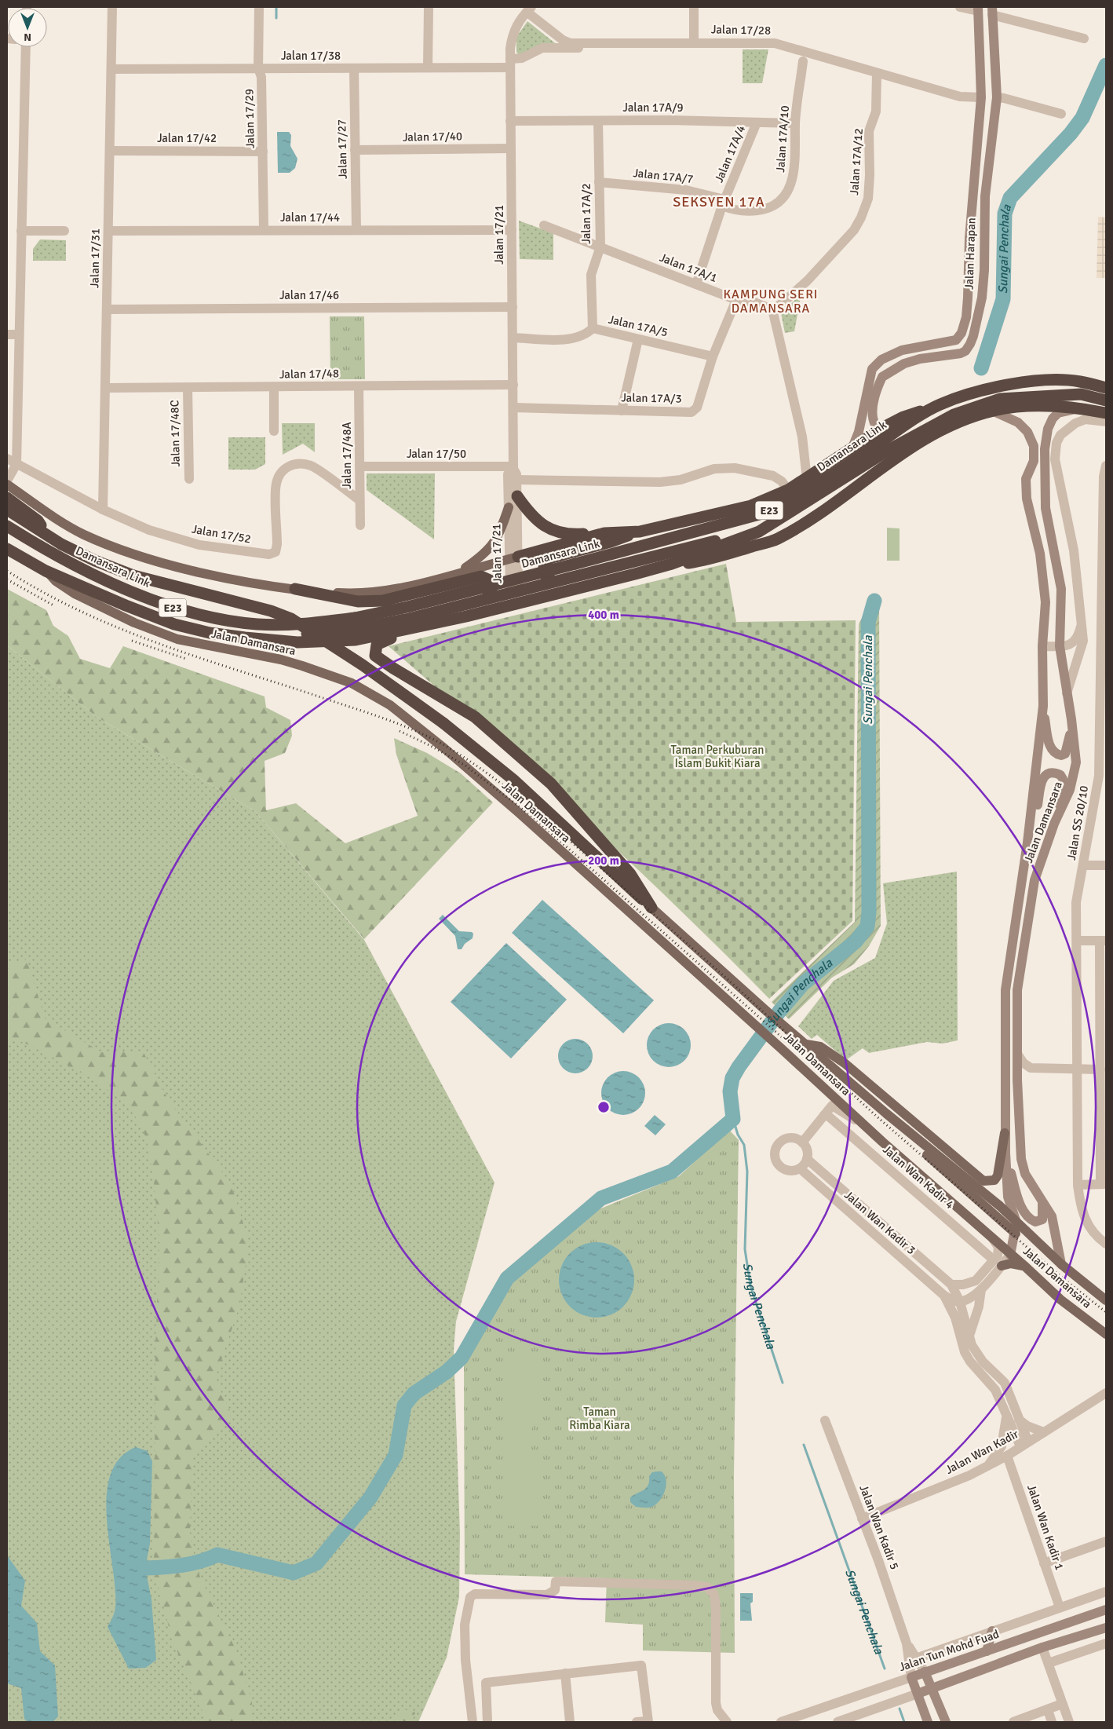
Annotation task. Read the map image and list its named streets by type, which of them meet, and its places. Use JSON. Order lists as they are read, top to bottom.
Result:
{
  "streets": {
    "highway": ["Damansara Link", "E23"],
    "main road": ["Jalan Harapan", "Jalan Damansara", "Jalan Tun Mohd Fuad"],
    "street": [
      "Jalan 17/28",
      "Jalan 17/38",
      "Jalan 17A/9",
      "Jalan 17/29",
      "Jalan 17/40",
      "Jalan 17/42",
      "Jalan 17A/10",
      "Jalan 17/27",
      "Jalan 17A/4",
      "Jalan 17A/12",
      "Jalan 17A/7",
      "Jalan 17A/2",
      "Jalan 17/44",
      "Jalan 17/21",
      "Jalan 17/31",
      "Jalan 17A/1",
      "Jalan 17/46",
      "Jalan 17A/5",
      "Jalan 17/48",
      "Jalan 17A/3",
      "Jalan 17/48C",
      "Jalan 17/50",
      "Jalan 17/48A",
      "Jalan 17/52",
      "Jalan SS 20/10",
      "Jalan Wan Kadir 4",
      "Jalan Wan Kadir 3",
      "Jalan Wan Kadir",
      "Jalan Wan Kadir 5",
      "Jalan Wan Kadir 1"
    ]
  },
  "crossings": [
    ["Jalan 17/28", "Jalan 17/38"],
    ["Jalan 17/28", "Jalan 17A/12"],
    ["Jalan 17/28", "Jalan 17/21"],
    ["Jalan 17/38", "Jalan 17/29"],
    ["Jalan 17/38", "Jalan 17/27"],
    ["Jalan 17/38", "Jalan 17/21"],
    ["Jalan 17/38", "Jalan 17/31"],
    ["Jalan 17A/9", "Jalan 17A/10"],
    ["Jalan 17A/9", "Jalan 17A/4"],
    ["Jalan 17A/9", "Jalan 17A/2"],
    ["Jalan 17A/9", "Jalan 17/21"],
    ["Jalan 17/29", "Jalan 17/42"],
    ["Jalan 17/29", "Jalan 17/44"],
    ["Jalan 17/40", "Jalan 17/27"],
    ["Jalan 17/40", "Jalan 17/21"],
    ["Jalan 17/42", "Jalan 17/31"],
    ["Jalan 17A/10", "Jalan 17A/4"],
    ["Jalan 17A/10", "Jalan 17A/7"],
    ["Jalan 17/27", "Jalan 17/44"],
    ["Jalan 17A/4", "Jalan 17A/7"],
    ["Jalan 17A/4", "Jalan 17A/1"],
    ["Jalan 17A/12", "Jalan 17A/1"],
    ["Jalan 17A/7", "Jalan 17A/2"],
    ["Jalan 17A/2", "Jalan 17A/1"],
    ["Jalan 17A/2", "Jalan 17A/5"],
    ["Jalan 17/44", "Jalan 17/21"],
    ["Jalan 17/44", "Jalan 17/31"],
    ["Jalan 17/21", "Jalan 17/46"],
    ["Jalan 17/21", "Jalan 17A/5"],
    ["Jalan 17/21", "Jalan 17/48"],
    ["Jalan 17/21", "Jalan 17A/3"],
    ["Jalan 17/21", "Jalan 17/50"],
    ["Jalan 17/31", "Jalan 17/46"],
    ["Jalan 17/31", "Jalan 17/48"],
    ["Jalan 17/31", "Jalan 17/52"],
    ["Jalan 17A/1", "Jalan 17A/3"],
    ["Jalan 17A/5", "Jalan 17A/3"],
    ["Jalan 17/48", "Jalan 17/48C"],
    ["Jalan 17/48", "Jalan 17/48A"],
    ["Damansara Link", "Jalan Damansara"],
    ["Jalan 17/50", "Jalan 17/48A"],
    ["Jalan 17/48A", "Jalan 17/52"],
    ["Jalan Wan Kadir 3", "Jalan Wan Kadir"],
    ["Jalan Wan Kadir", "Jalan Wan Kadir 5"],
    ["Jalan Wan Kadir", "Jalan Wan Kadir 1"],
    ["Jalan Wan Kadir 5", "Jalan Tun Mohd Fuad"],
    ["Jalan Wan Kadir 1", "Jalan Tun Mohd Fuad"]
  ],
  "districts": ["SEKSYEN 17A", "KAMPUNG SERI DAMANSARA"],
  "water": ["Sungai Penchala"],
  "parks": ["Taman Perkuburan Islam Bukit Kiara", "Taman Rimba Kiara"],
  "north": "bottom",
  "rings": ["400 m", "200 m"]
}
